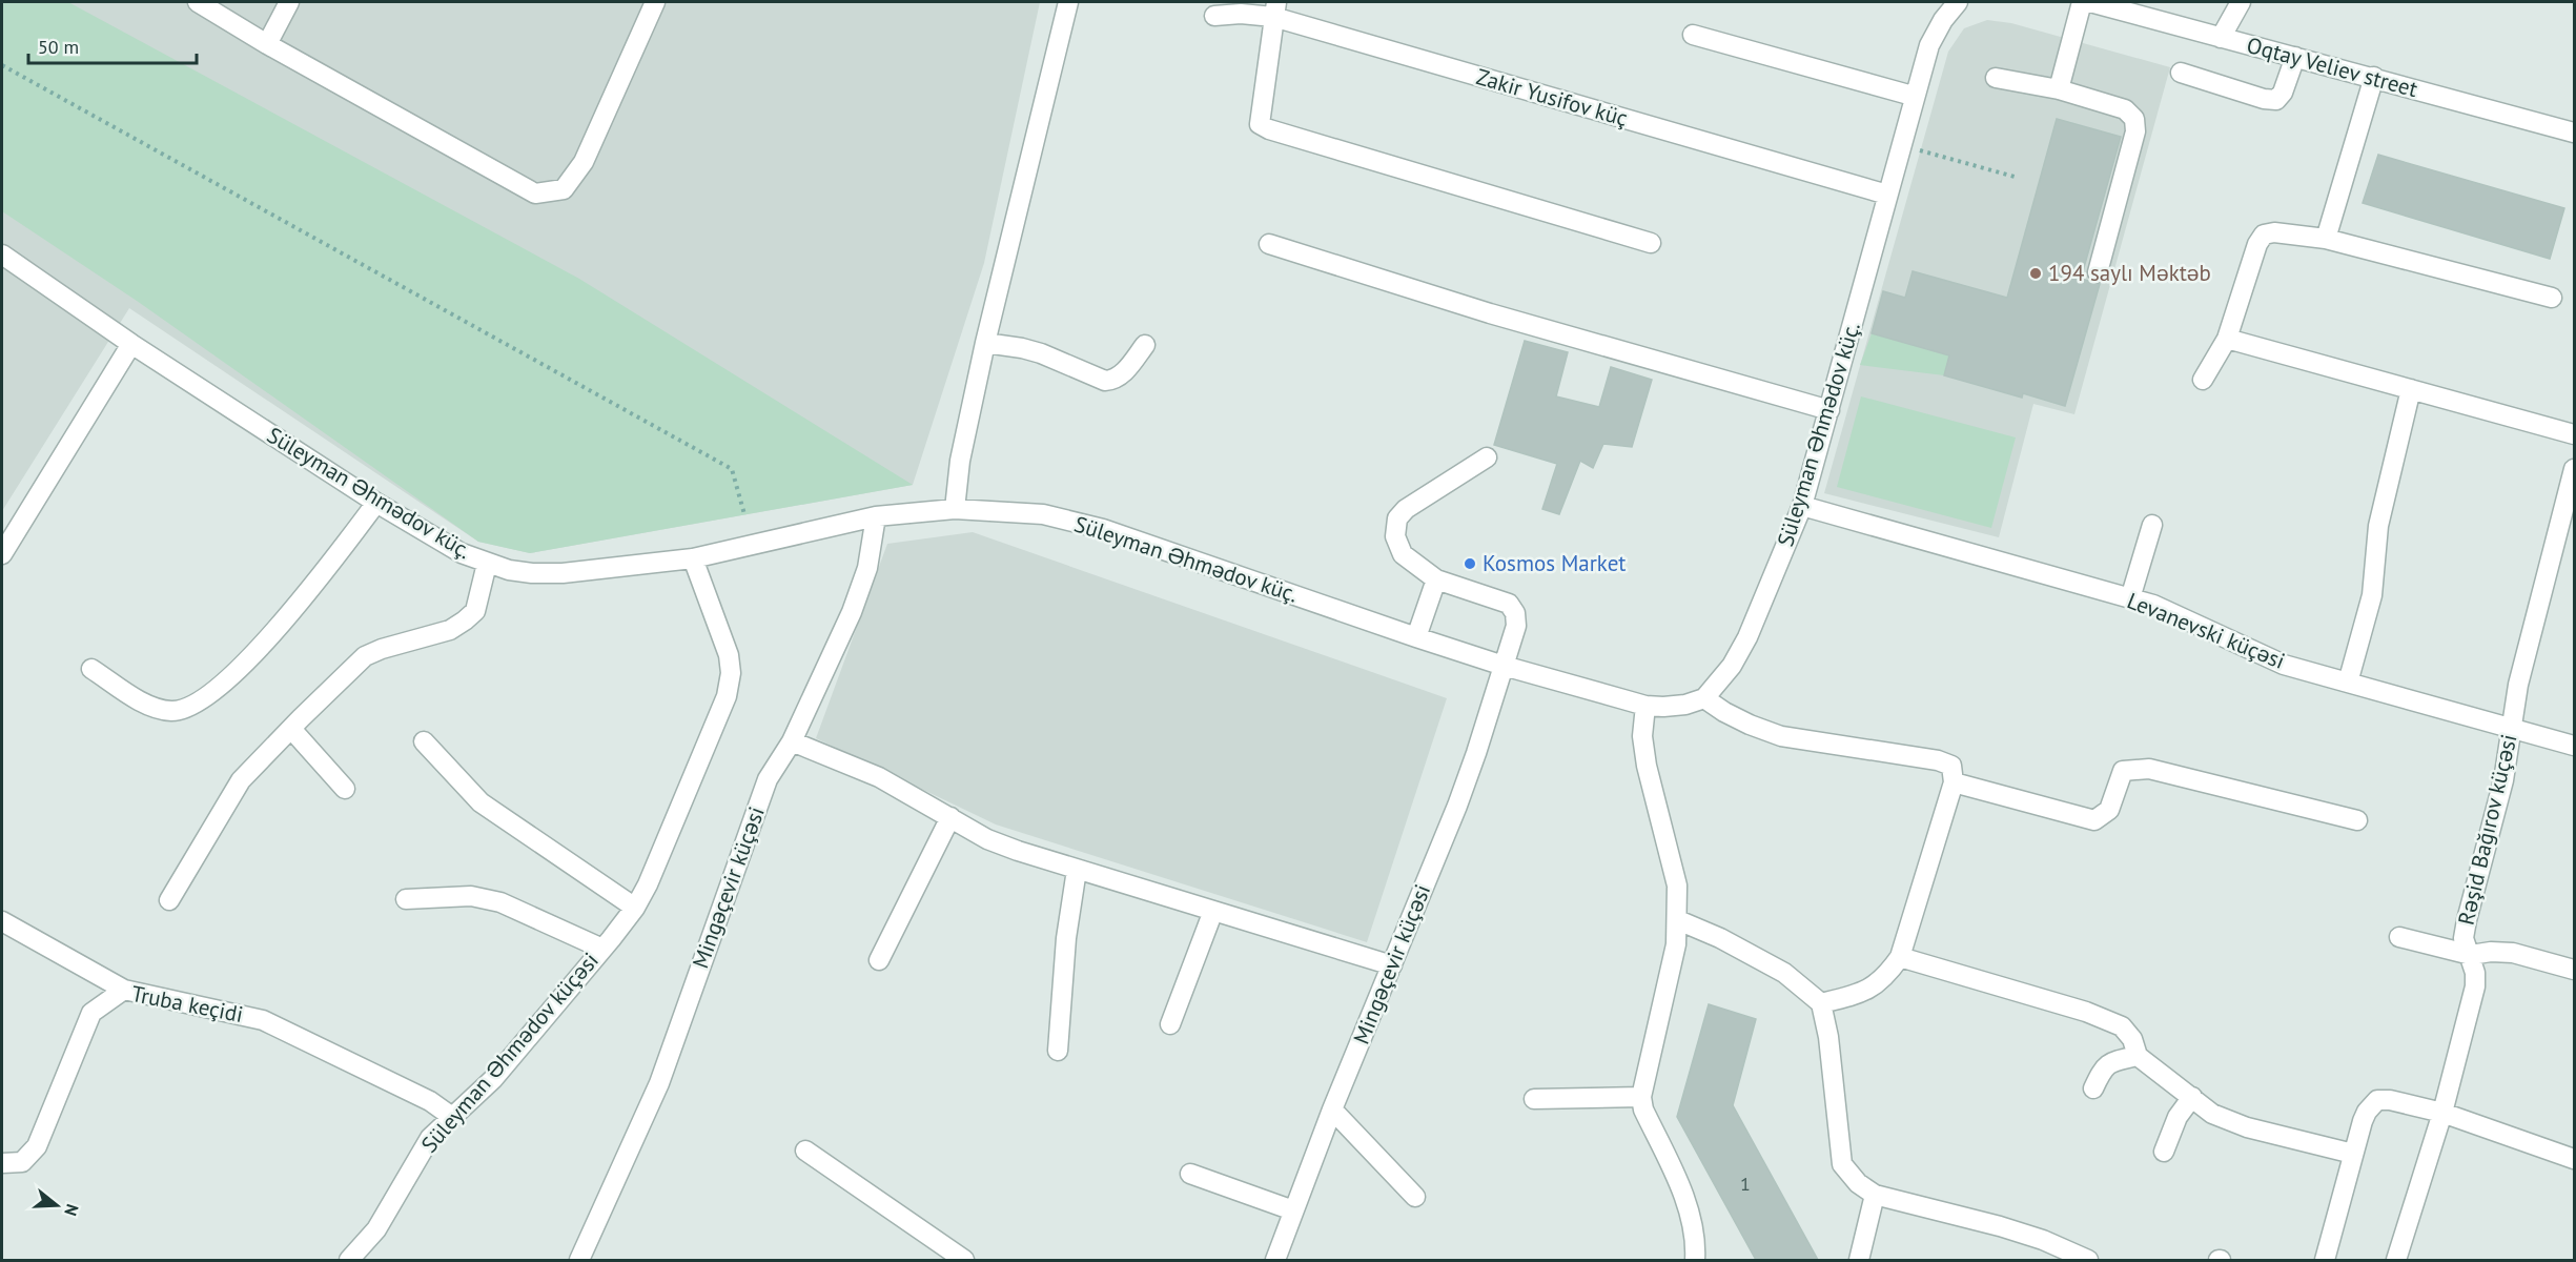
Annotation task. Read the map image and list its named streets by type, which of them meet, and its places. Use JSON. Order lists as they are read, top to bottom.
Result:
{
  "streets": {
    "street": [
      "Oqtay Veliev street",
      "Zakir Yusifov küç",
      "Süleyman Əhmədov küç.",
      "Levanevski küçəsi",
      "Rəşid Bağırov küçəsi",
      "Mingəçevir küçəsi",
      "Truba keçidi",
      "Süleyman Əhmədov küçəsi"
    ]
  },
  "crossings": [
    ["Zakir Yusifov küç", "Süleyman Əhmədov küç."],
    ["Süleyman Əhmədov küç.", "Levanevski küçəsi"],
    ["Süleyman Əhmədov küç.", "Mingəçevir küçəsi"],
    ["Süleyman Əhmədov küç.", "Süleyman Əhmədov küçəsi"],
    ["Levanevski küçəsi", "Rəşid Bağırov küçəsi"],
    ["Truba keçidi", "Süleyman Əhmədov küçəsi"]
  ],
  "places": ["194 saylı Məktəb", "Kosmos Market"],
  "house_numbers": ["1"],
  "scale_bar": "50 m",
  "north": "right"
}
